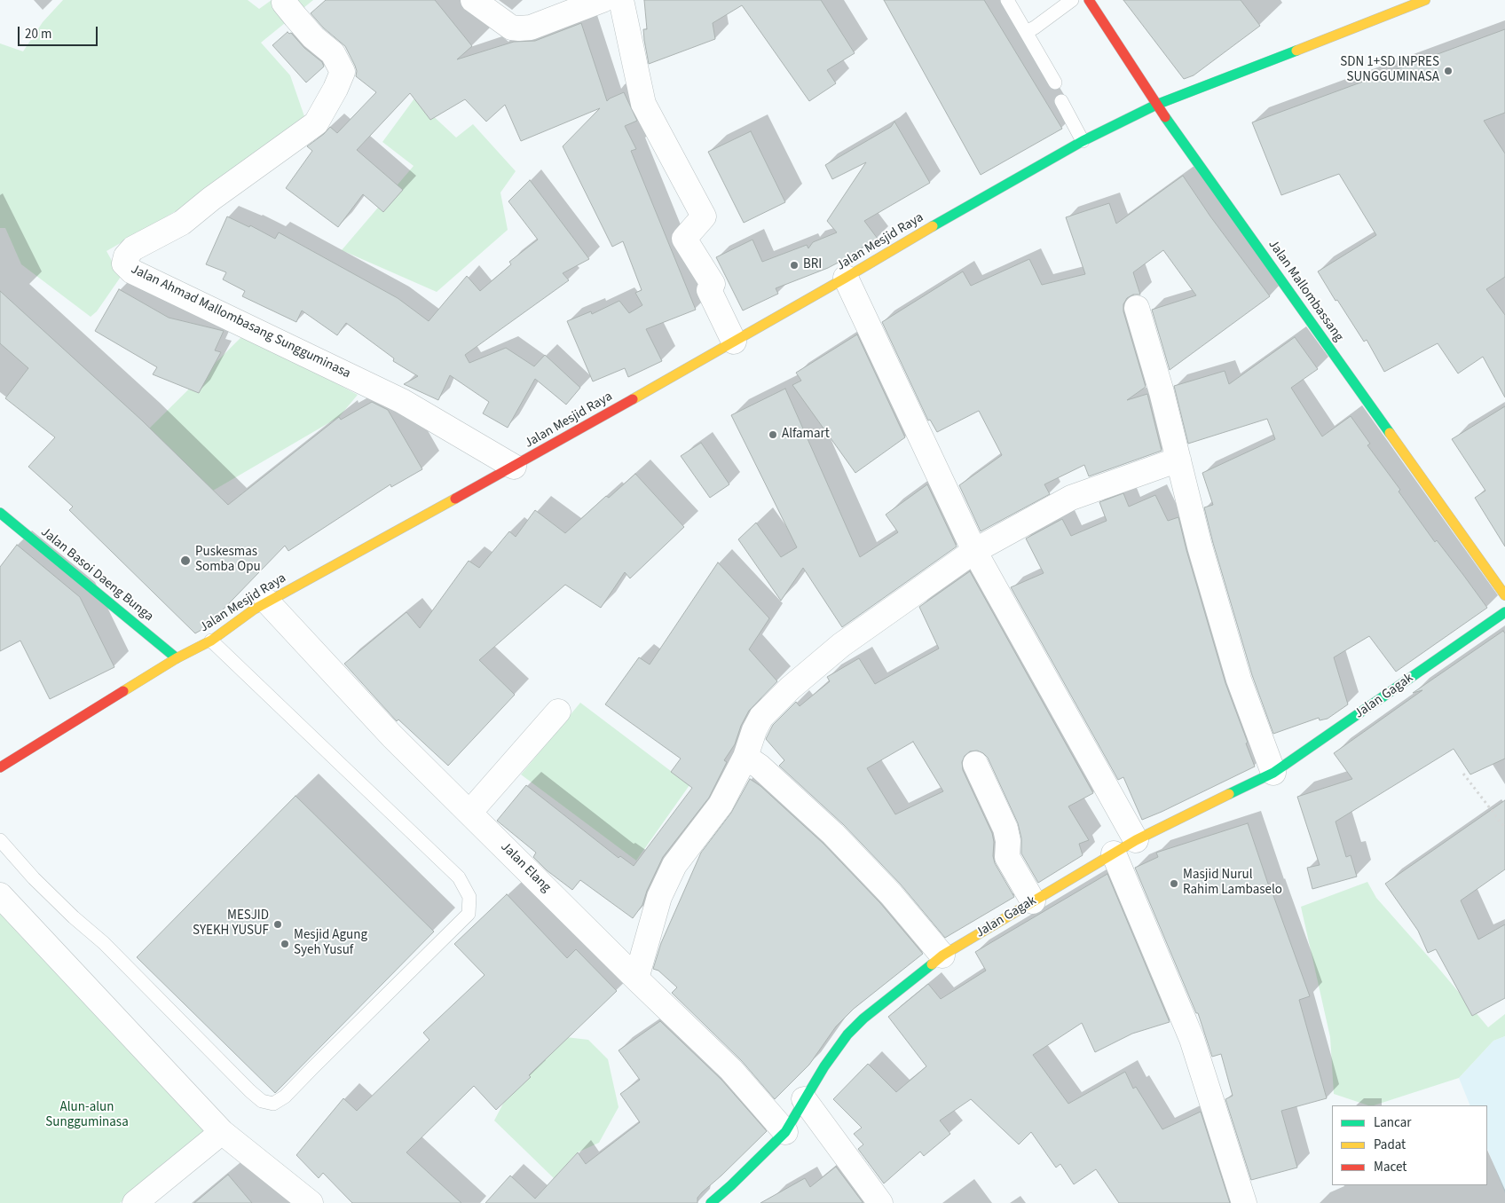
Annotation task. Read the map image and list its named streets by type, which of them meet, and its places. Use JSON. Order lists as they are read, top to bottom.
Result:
{
  "streets": {
    "main road": [
      "Jalan Mesjid Raya",
      "Jalan Mallombassang",
      "Jalan Basoi Daeng Bunga",
      "Jalan Gagak"
    ],
    "street": ["Jalan Ahmad Mallombasang Sungguminasa", "Jalan Elang"]
  },
  "crossings": [
    ["Jalan Mesjid Raya", "Jalan Mallombassang"],
    ["Jalan Mesjid Raya", "Jalan Ahmad Mallombasang Sungguminasa"],
    ["Jalan Mesjid Raya", "Jalan Basoi Daeng Bunga"],
    ["Jalan Mesjid Raya", "Jalan Elang"],
    ["Jalan Gagak", "Jalan Elang"]
  ],
  "parks": ["Alun-alun Sungguminasa"],
  "places": [
    "SDN 1+SD INPRES SUNGGUMINASA",
    "BRI",
    "Alfamart",
    "Puskesmas Somba Opu",
    "Masjid Nurul Rahim Lambaselo",
    "MESJID SYEKH YUSUF",
    "Mesjid Agung Syeh Yusuf"
  ],
  "legend": ["Lancar", "Padat", "Macet"],
  "scale_bar": "20 m"
}
